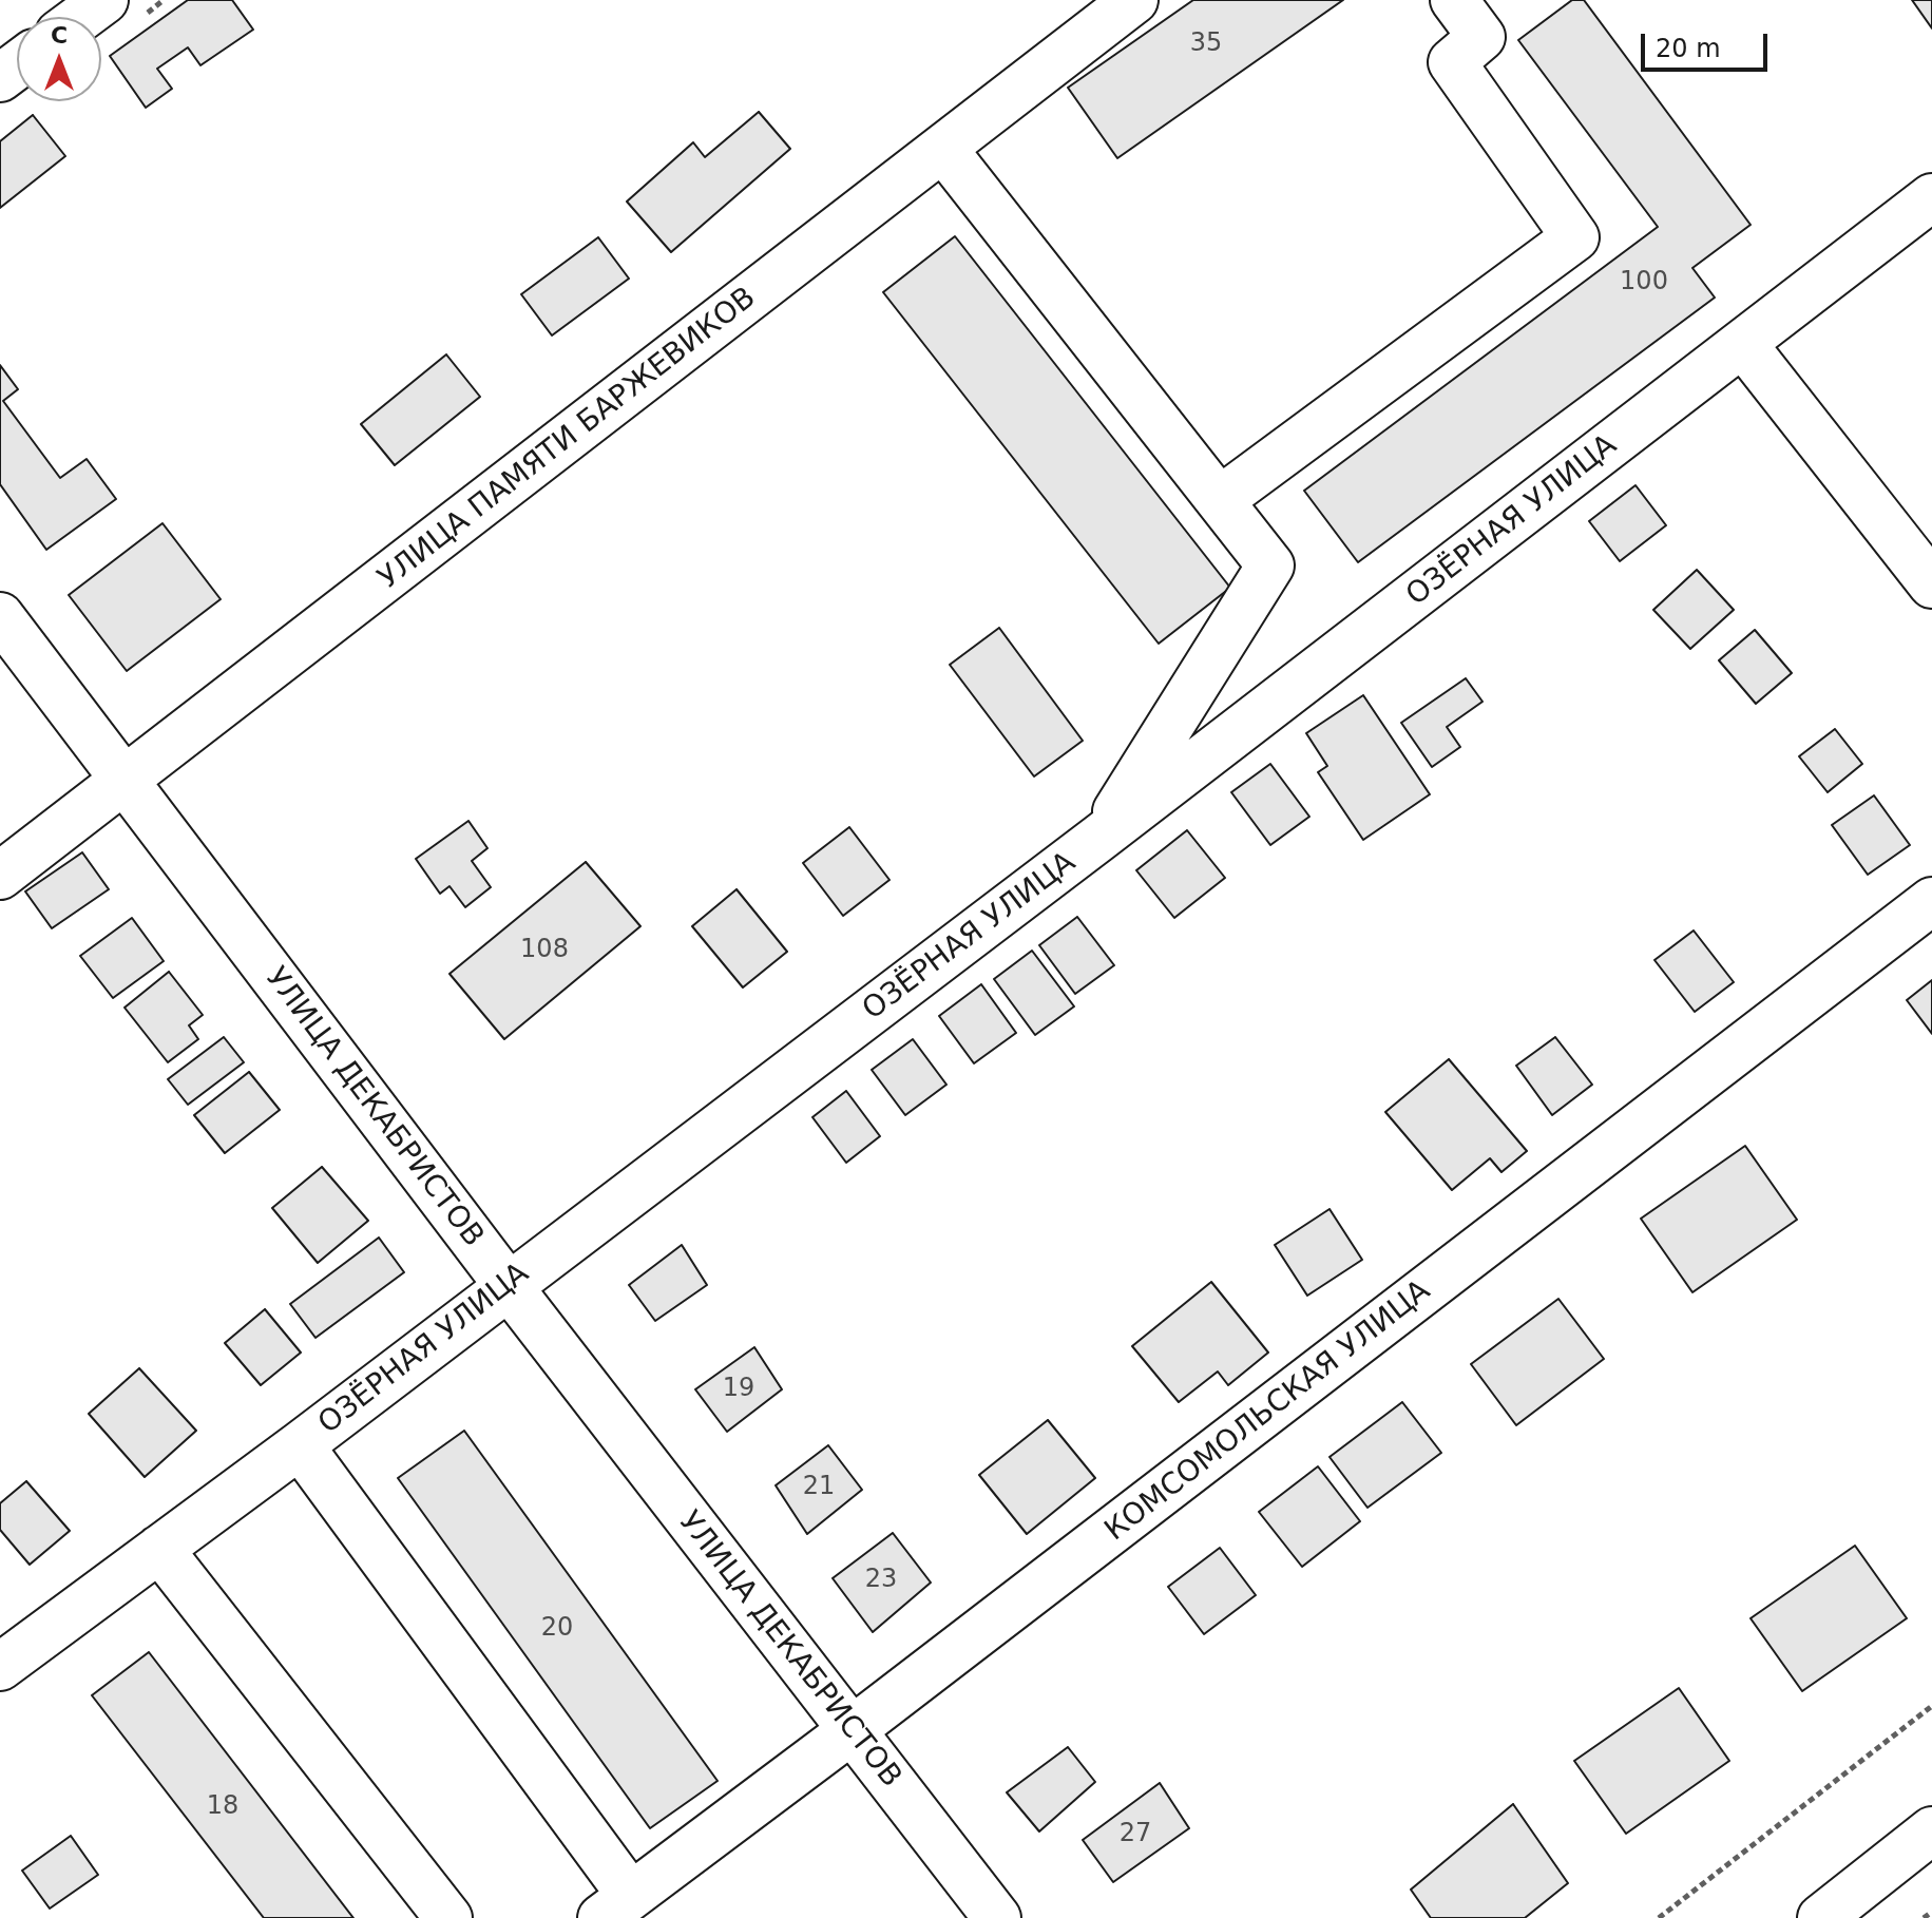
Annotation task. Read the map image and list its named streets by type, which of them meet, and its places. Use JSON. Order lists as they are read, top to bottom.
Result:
{
  "streets": {
    "street": [
      "УЛИЦА ПАМЯТИ БАРЖЕВИКОВ",
      "ОЗЁРНАЯ УЛИЦА",
      "УЛИЦА ДЕКАБРИСТОВ",
      "КОМСОМОЛЬСКАЯ УЛИЦА"
    ]
  },
  "crossings": [
    ["УЛИЦА ПАМЯТИ БАРЖЕВИКОВ", "УЛИЦА ДЕКАБРИСТОВ"],
    ["ОЗЁРНАЯ УЛИЦА", "УЛИЦА ДЕКАБРИСТОВ"],
    ["УЛИЦА ДЕКАБРИСТОВ", "КОМСОМОЛЬСКАЯ УЛИЦА"]
  ],
  "house_numbers": [
    "35",
    "100",
    "108",
    "19",
    "21",
    "23",
    "20",
    "18",
    "27"
  ],
  "scale_bar": "20 m",
  "north": "top"
}
